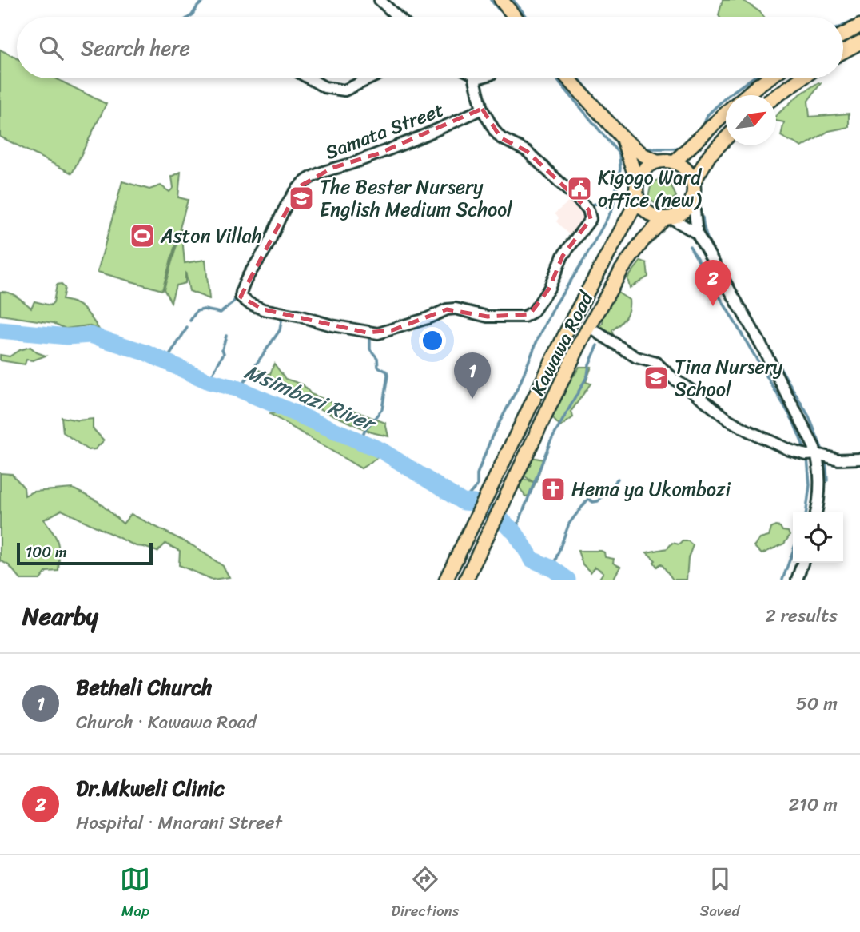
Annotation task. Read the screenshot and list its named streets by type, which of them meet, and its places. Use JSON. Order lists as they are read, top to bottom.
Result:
{
  "streets": {
    "main road": ["Kawawa Road"],
    "street": ["Samata Street"]
  },
  "water": ["Msimbazi River"],
  "places": {
    "public building": ["Kigogo Ward office (new)"],
    "school or university": ["The Bester Nursery English Medium School", "Tina Nursery School"],
    "sports": ["Aston Villah"],
    "church": ["Hema ya Ukombozi"]
  },
  "scale_bar": "100 m",
  "north": "top right",
  "page": {
    "search": "Search here",
    "pins": ["2", "1"],
    "scale": "100 m",
    "heading": ["Nearby", "2 results"],
    "list": [
      {
        "mark": "1",
        "name": "Betheli Church",
        "note": "Church · Kawawa Road",
        "value": "50 m"
      },
      {
        "mark": "2",
        "name": "Dr.Mkweli Clinic",
        "note": "Hospital · Mnarani Street",
        "value": "210 m"
      }
    ],
    "nav": ["Map", "Directions", "Saved"]
  }
}
